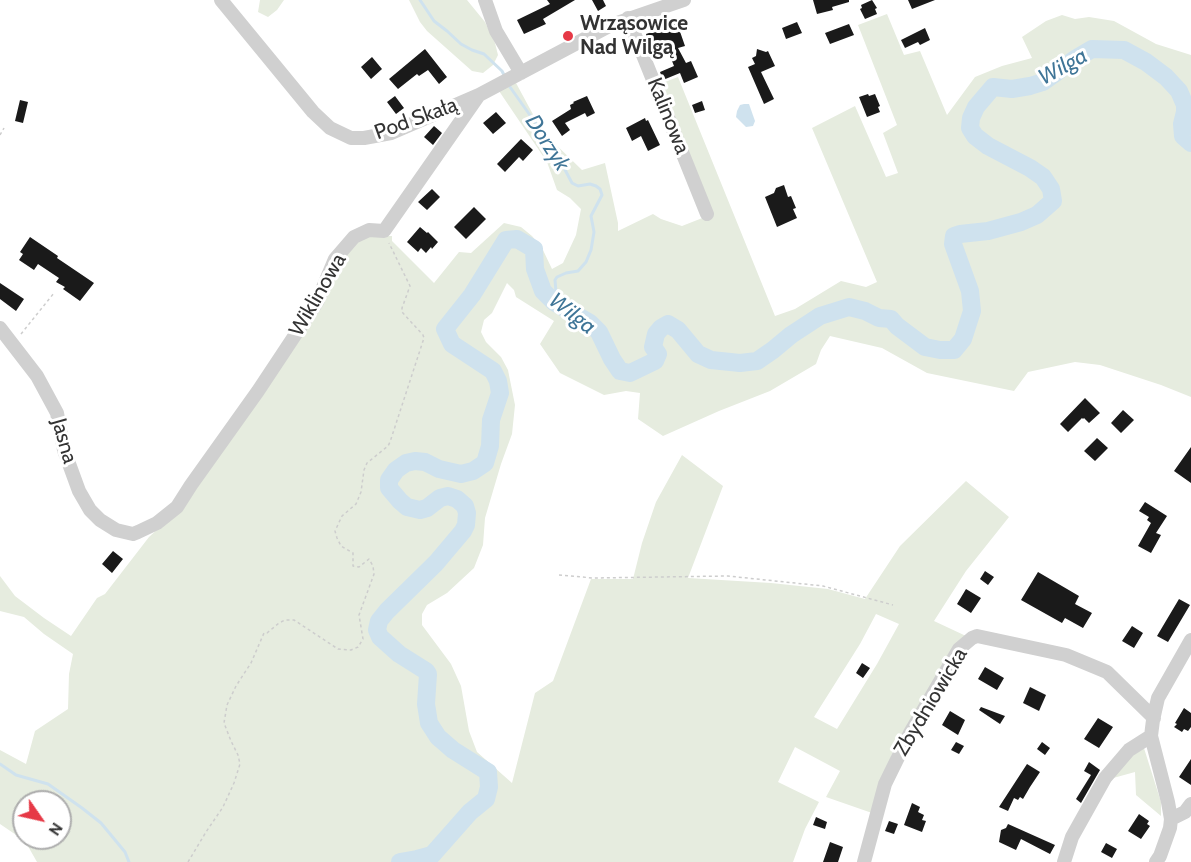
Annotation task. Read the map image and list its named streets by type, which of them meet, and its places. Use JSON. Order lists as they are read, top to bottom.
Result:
{
  "streets": {
    "street": [
      "Kalinowa",
      "Pod Skałą",
      "Wiklinowa",
      "Jasna",
      "Zbydniowicka"
    ]
  },
  "crossings": [
    ["Kalinowa", "Pod Skałą"],
    ["Wiklinowa", "Jasna"]
  ],
  "water": ["Wilga", "Dorzyk"],
  "places": ["Wrząsowice Nad Wilgą"],
  "north": "bottom right"
}
